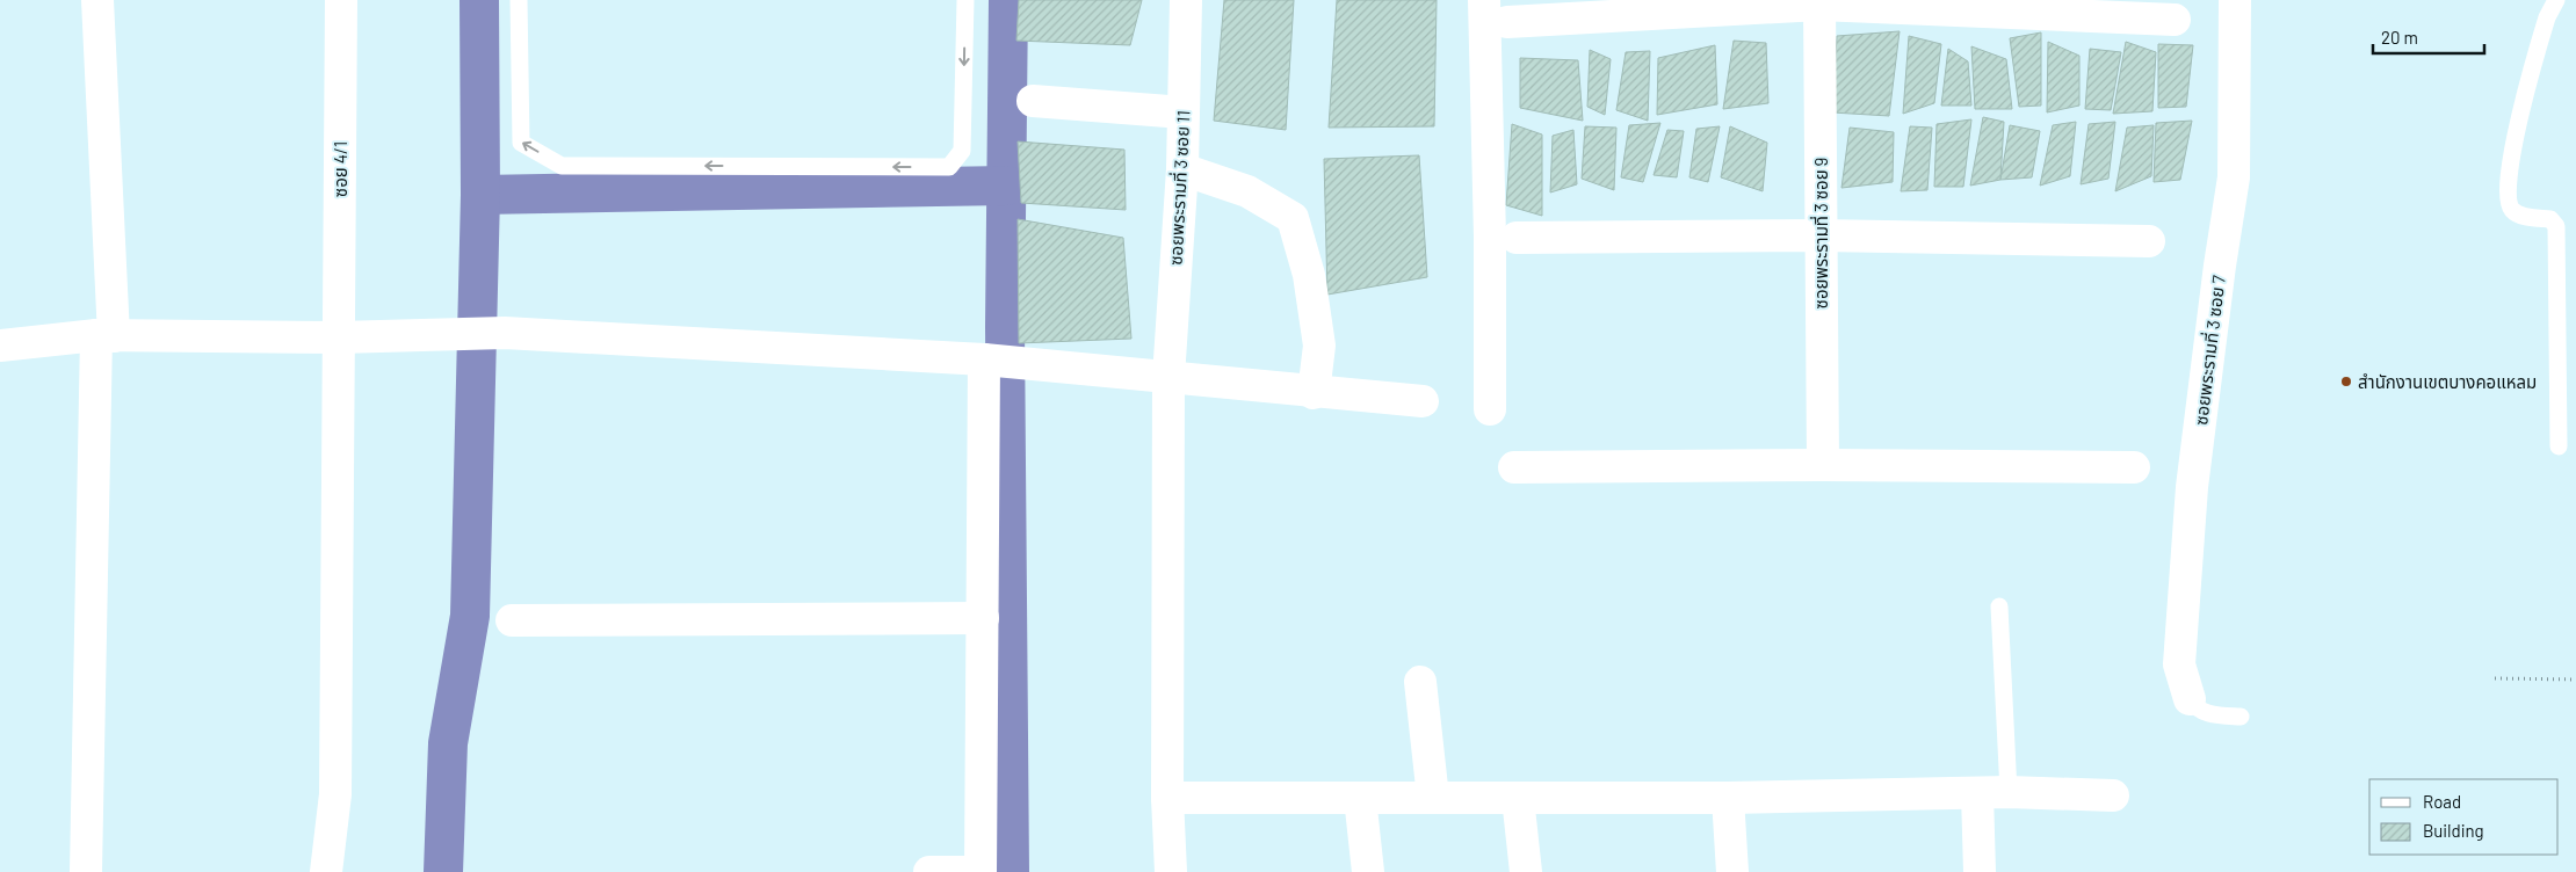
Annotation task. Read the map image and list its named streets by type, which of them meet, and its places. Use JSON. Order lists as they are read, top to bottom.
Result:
{
  "streets": {
    "street": [
      "ซอย 4/1",
      "ซอยพระรามที่ 3 ซอย 11",
      "ซอยพระรามที่ 3 ซอย 9",
      "ซอยพระรามที่ 3 ซอย 7"
    ]
  },
  "places": ["สำนักงานเขตบางคอแหลม"],
  "legend": ["Road", "Building"],
  "scale_bar": "20 m"
}
